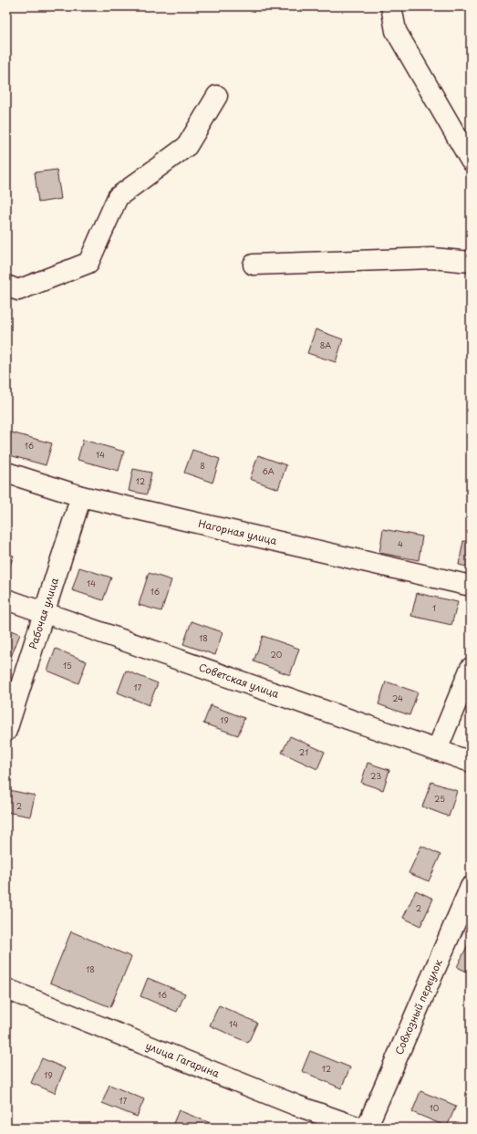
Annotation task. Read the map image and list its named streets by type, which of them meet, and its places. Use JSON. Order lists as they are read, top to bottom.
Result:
{
  "streets": {
    "street": [
      "Нагорная улица",
      "Рабочая улица",
      "Советская улица",
      "Совхозный переулок",
      "улица Гагарина"
    ]
  },
  "crossings": [
    ["Нагорная улица", "Рабочая улица"],
    ["Рабочая улица", "Советская улица"]
  ],
  "house_numbers": [
    "8А",
    "16",
    "14",
    "8",
    "6А",
    "12",
    "4",
    "14",
    "16",
    "1",
    "18",
    "20",
    "15",
    "17",
    "24",
    "19",
    "21",
    "23",
    "25",
    "2",
    "2",
    "18",
    "16",
    "14",
    "12",
    "19",
    "17",
    "10"
  ]
}
